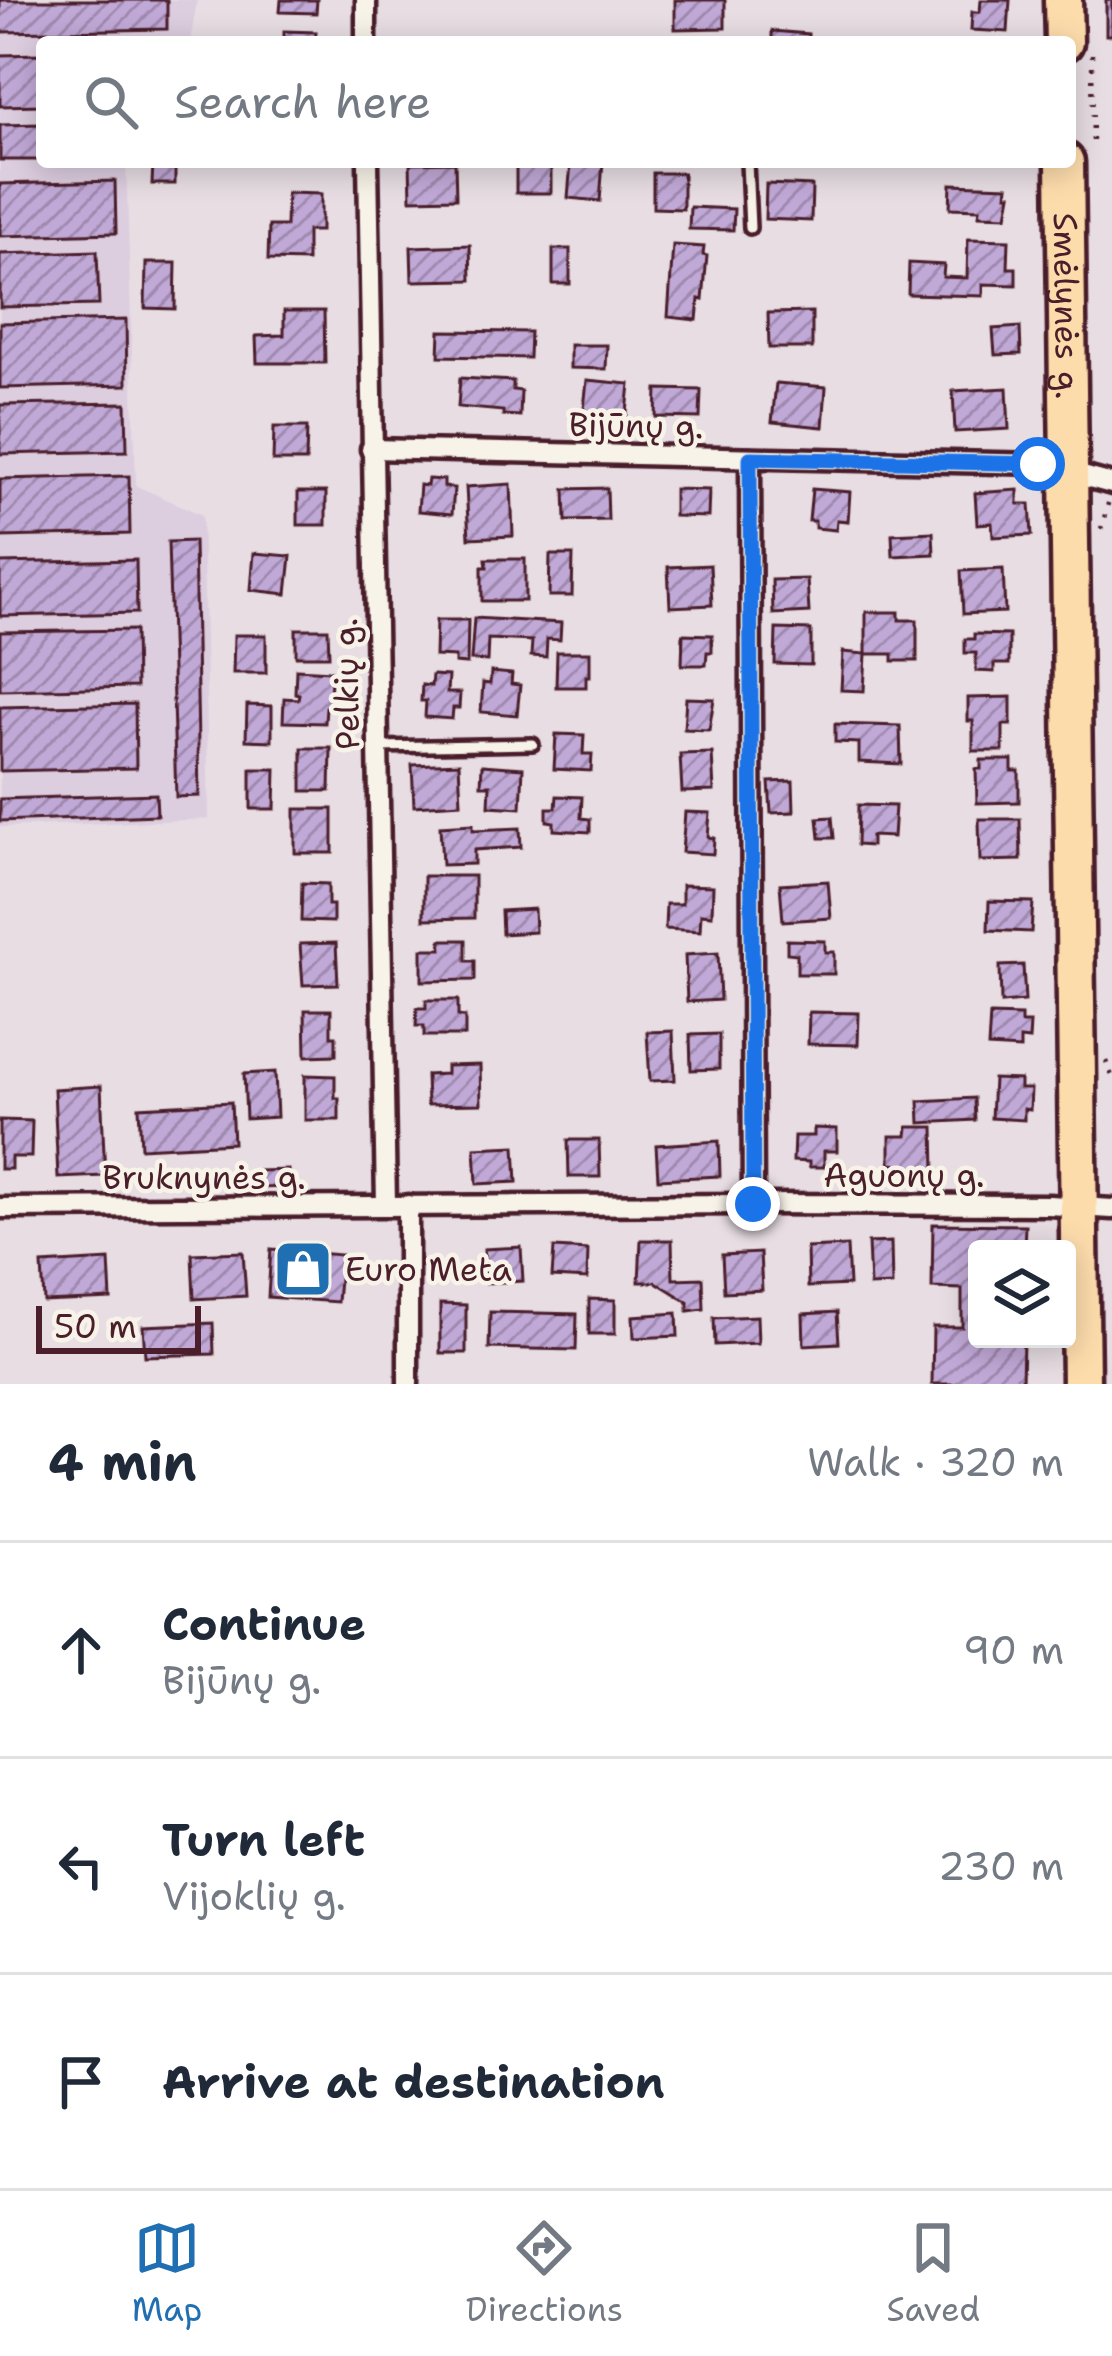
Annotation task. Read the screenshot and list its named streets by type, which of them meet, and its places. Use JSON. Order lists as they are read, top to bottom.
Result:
{
  "streets": {
    "highway": ["Smėlynės g."],
    "street": [
      "Bijūnų g.",
      "Pelkių g.",
      "Aguonų g.",
      "Bruknynės g."
    ]
  },
  "crossings": [
    ["Smėlynės g.", "Bijūnų g."],
    ["Smėlynės g.", "Aguonų g."],
    ["Bijūnų g.", "Pelkių g."],
    ["Pelkių g.", "Bruknynės g."],
    ["Aguonų g.", "Bruknynės g."]
  ],
  "places": {
    "shop": ["Euro Meta"]
  },
  "scale_bar": "50 m",
  "page": {
    "search": "Search here",
    "scale": "50 m",
    "heading": ["4 min", "Walk · 320 m"],
    "list": [
      ["Continue", "Bijūnų g.", "90 m"],
      ["Turn left", "Vijoklių g.", "230 m"],
      "Arrive at destination"
    ],
    "nav": ["Map", "Directions", "Saved"]
  }
}
